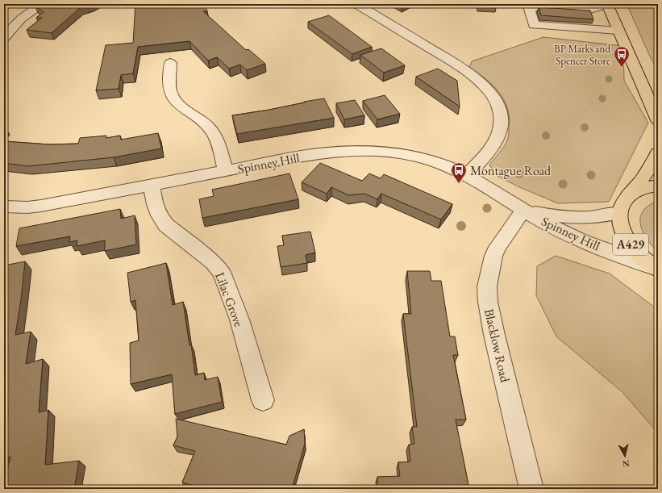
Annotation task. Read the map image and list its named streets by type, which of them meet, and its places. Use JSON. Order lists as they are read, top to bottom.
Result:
{
  "streets": {
    "main road": ["A429"],
    "street": ["Spinney Hill", "Lilac Grove", "Blacklow Road"]
  },
  "crossings": [
    ["Spinney Hill", "A429"],
    ["Spinney Hill", "Lilac Grove"],
    ["Spinney Hill", "Blacklow Road"]
  ],
  "places": {
    "bus stop": ["BP Marks and Spencer Store", "Montague Road"]
  },
  "north": "bottom"
}
